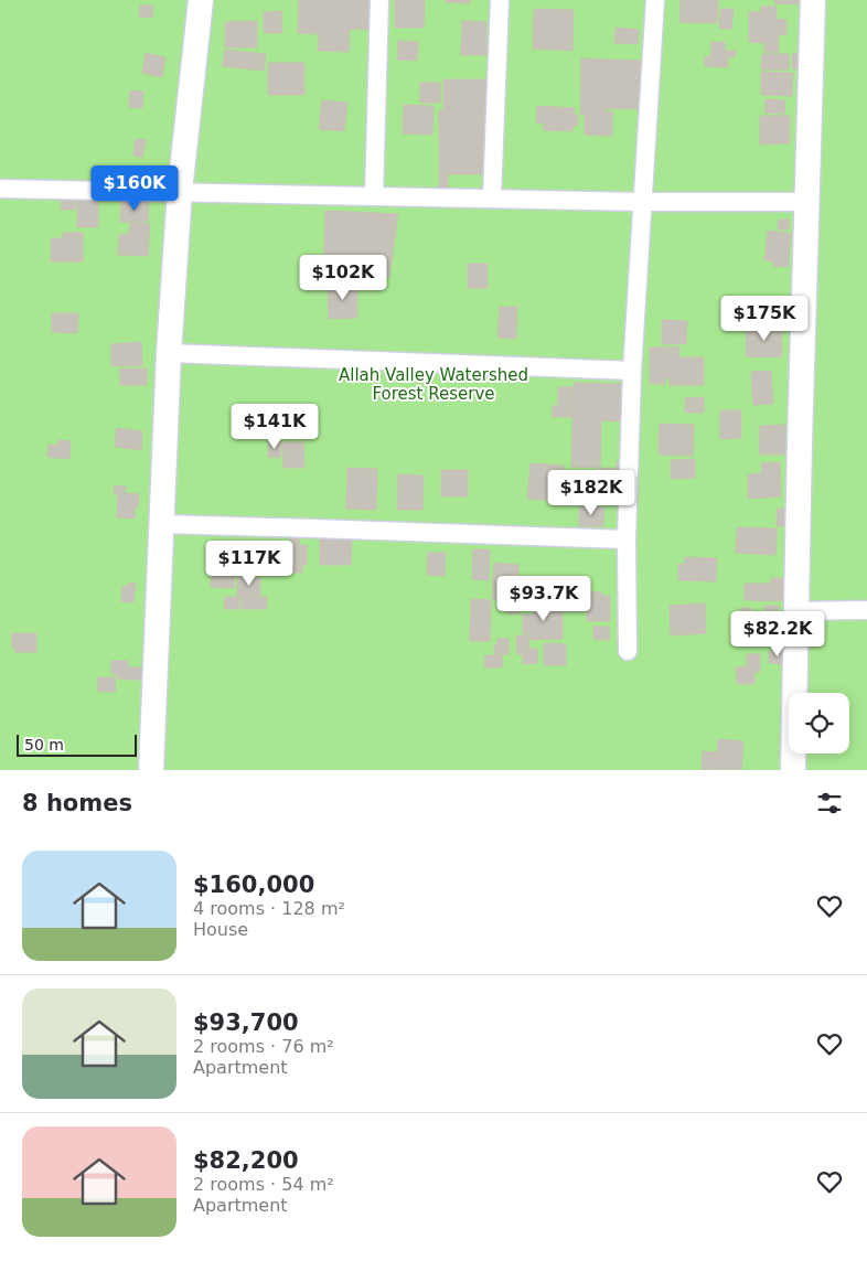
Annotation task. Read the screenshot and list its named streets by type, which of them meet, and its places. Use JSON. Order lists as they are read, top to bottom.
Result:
{
  "parks": ["Allah Valley Watershed Forest Reserve"],
  "scale_bar": "50 m",
  "page": {
    "price": [
      "$160K",
      "$102K",
      "$175K",
      "$141K",
      "$182K",
      "$117K",
      "$93.7K",
      "$82.2K"
    ],
    "scale": "50 m",
    "heading": "8 homes",
    "list": [
      {
        "name": "$160,000",
        "note": "4 rooms · 128 m² · House"
      },
      {
        "name": "$93,700",
        "note": "2 rooms · 76 m² · Apartment"
      },
      {
        "name": "$82,200",
        "note": "2 rooms · 54 m² · Apartment"
      }
    ]
  }
}
